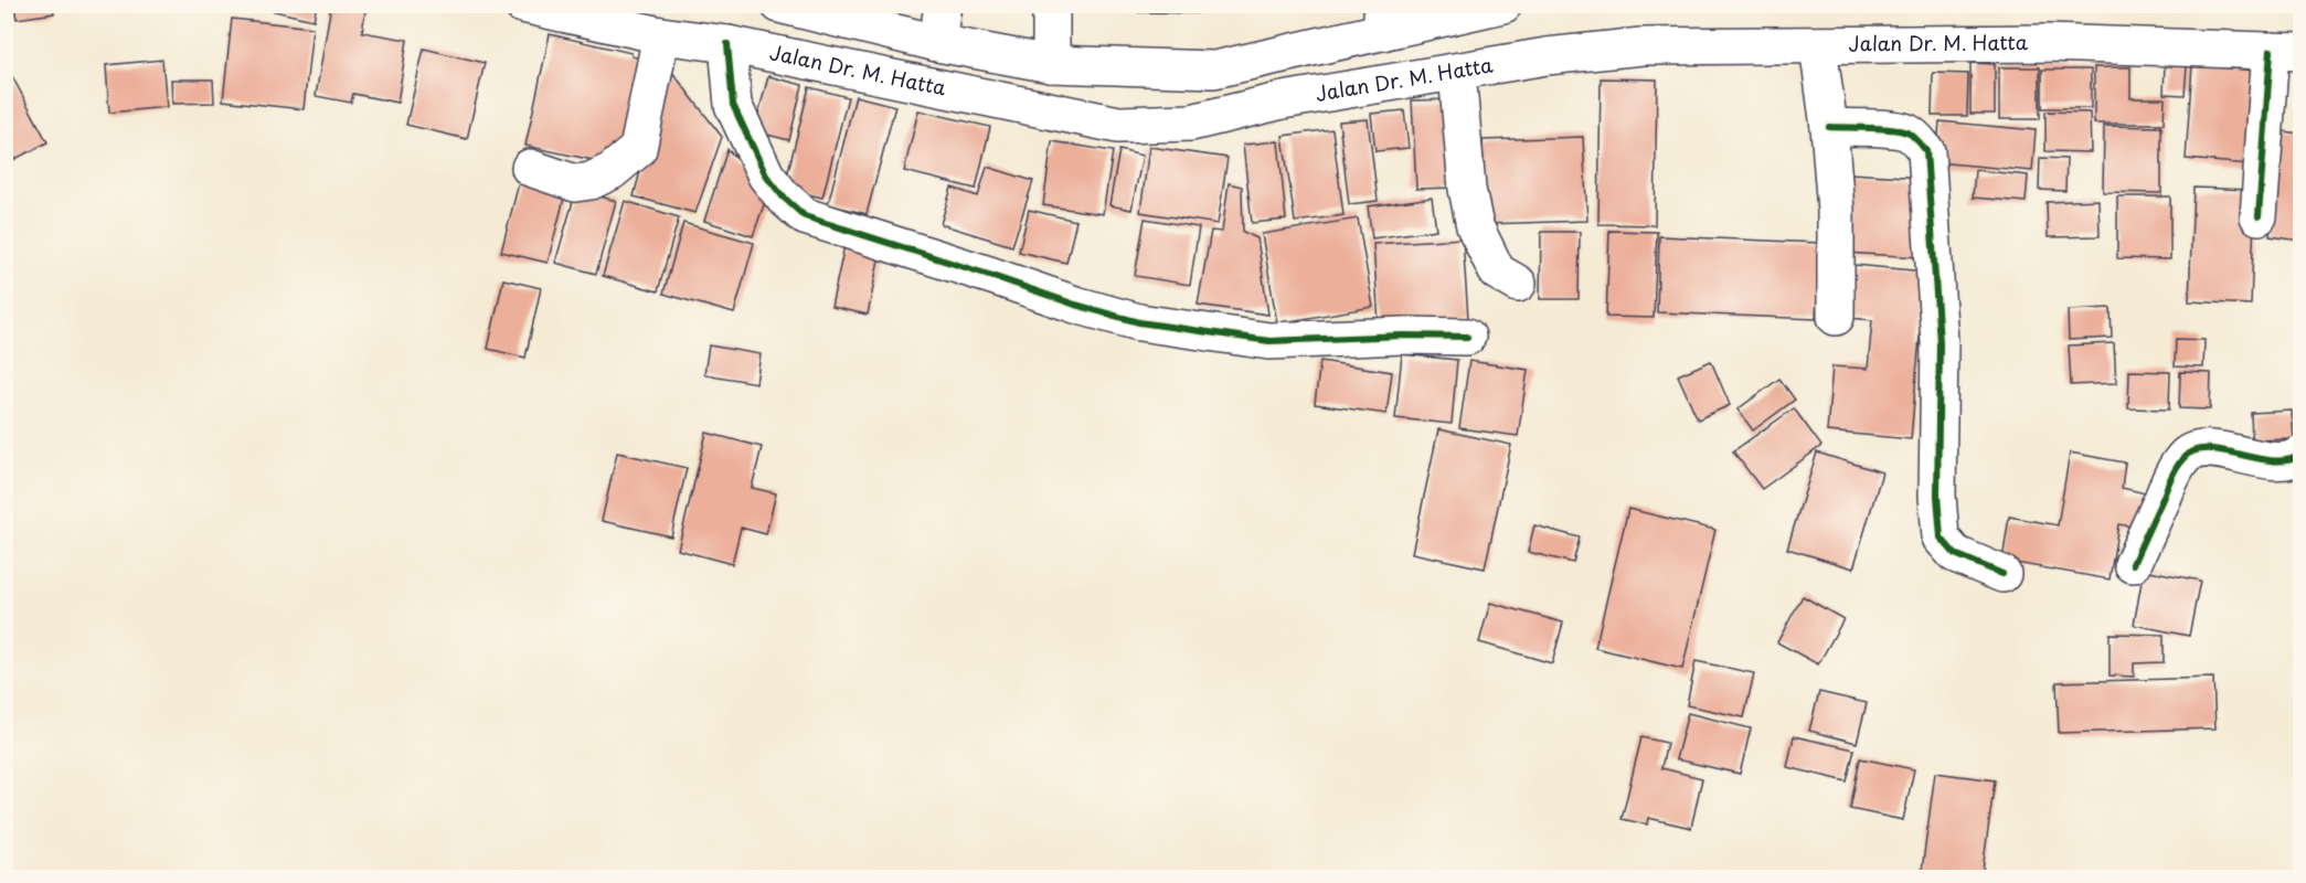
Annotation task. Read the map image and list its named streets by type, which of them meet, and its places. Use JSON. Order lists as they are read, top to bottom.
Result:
{
  "streets": {
    "street": ["Jalan Dr. M. Hatta"]
  }
}
